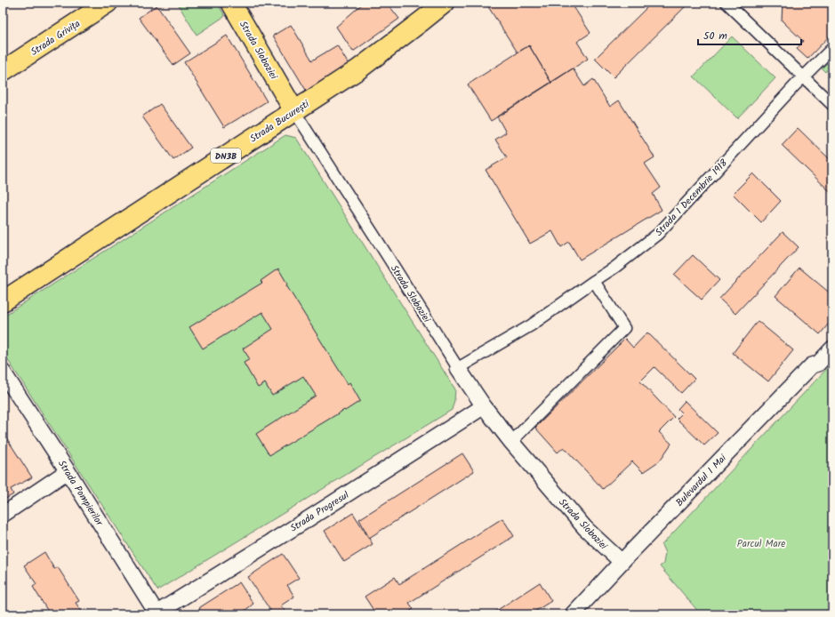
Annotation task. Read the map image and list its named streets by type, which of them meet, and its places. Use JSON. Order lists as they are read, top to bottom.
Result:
{
  "streets": {
    "main road": [
      "Strada Grivița",
      "Strada Sloboziei",
      "Strada București",
      "DN3B"
    ],
    "street": [
      "Strada 1 Decembrie 1918",
      "Bulevardul 1 Mai",
      "Strada Pompierilor",
      "Strada Progresul"
    ]
  },
  "crossings": [
    ["Strada Sloboziei", "Strada București"],
    ["Strada Sloboziei", "Strada 1 Decembrie 1918"],
    ["Strada Sloboziei", "Bulevardul 1 Mai"],
    ["Strada Sloboziei", "Strada Progresul"],
    ["Strada Pompierilor", "Strada Progresul"]
  ],
  "parks": ["Parcul Mare"],
  "scale_bar": "50 m"
}
